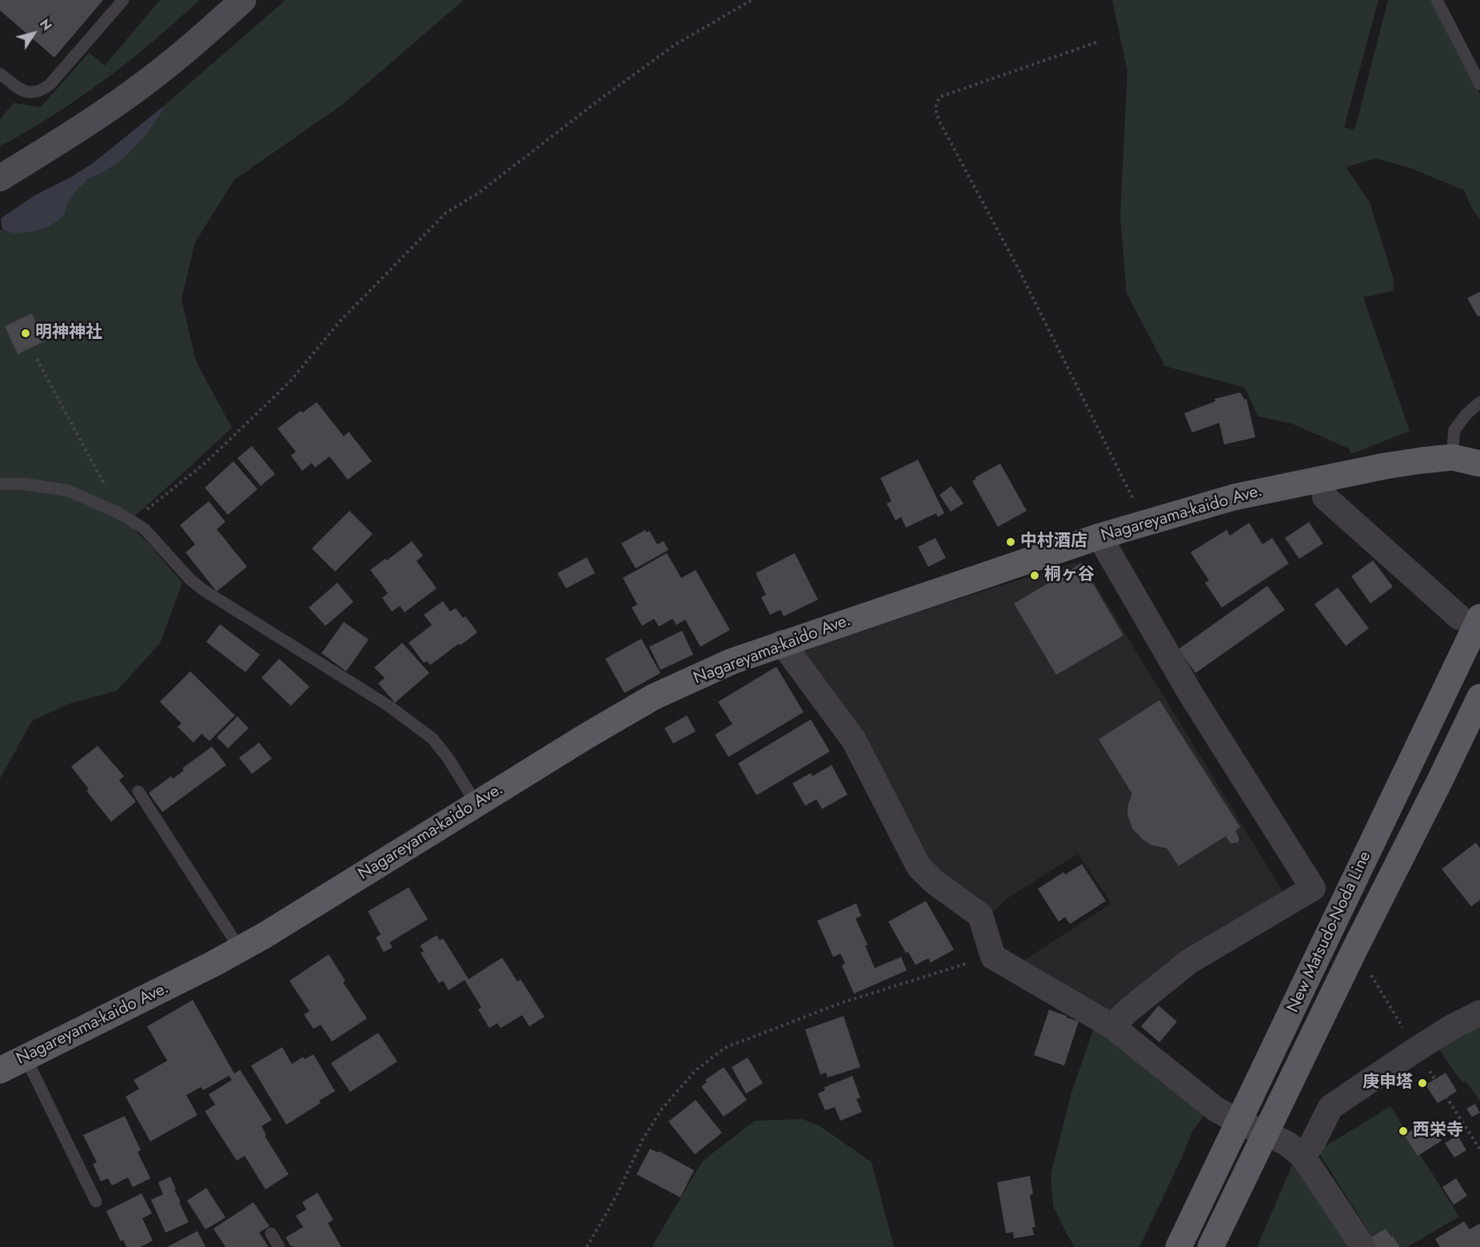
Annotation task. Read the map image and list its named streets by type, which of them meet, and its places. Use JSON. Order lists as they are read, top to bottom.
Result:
{
  "streets": {
    "main road": ["Nagareyama-kaido Ave.", "New Matsudo-Noda Line"]
  },
  "places": [
    "明神神社",
    "中村酒店",
    "桐ヶ谷",
    "庚申塔",
    "西栄寺"
  ],
  "north": "top right"
}
